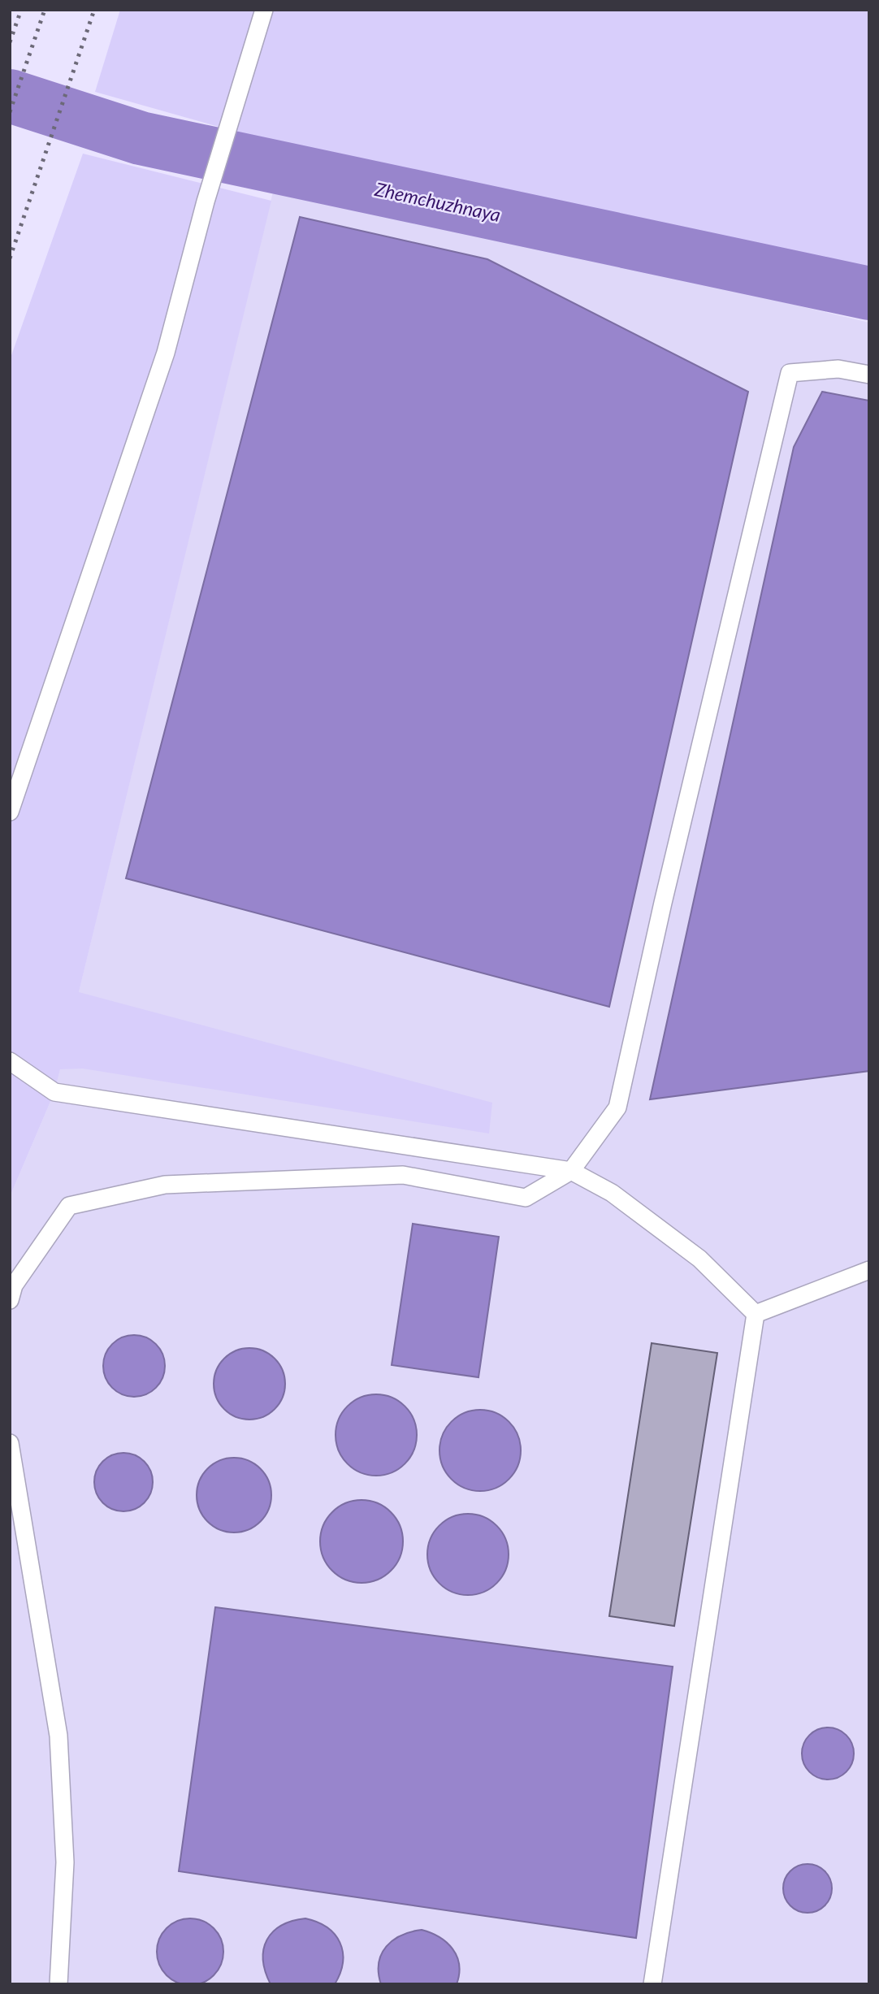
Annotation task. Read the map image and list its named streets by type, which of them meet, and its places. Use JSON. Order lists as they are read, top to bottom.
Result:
{
  "water": ["Zhemchuzhnaya"]
}
